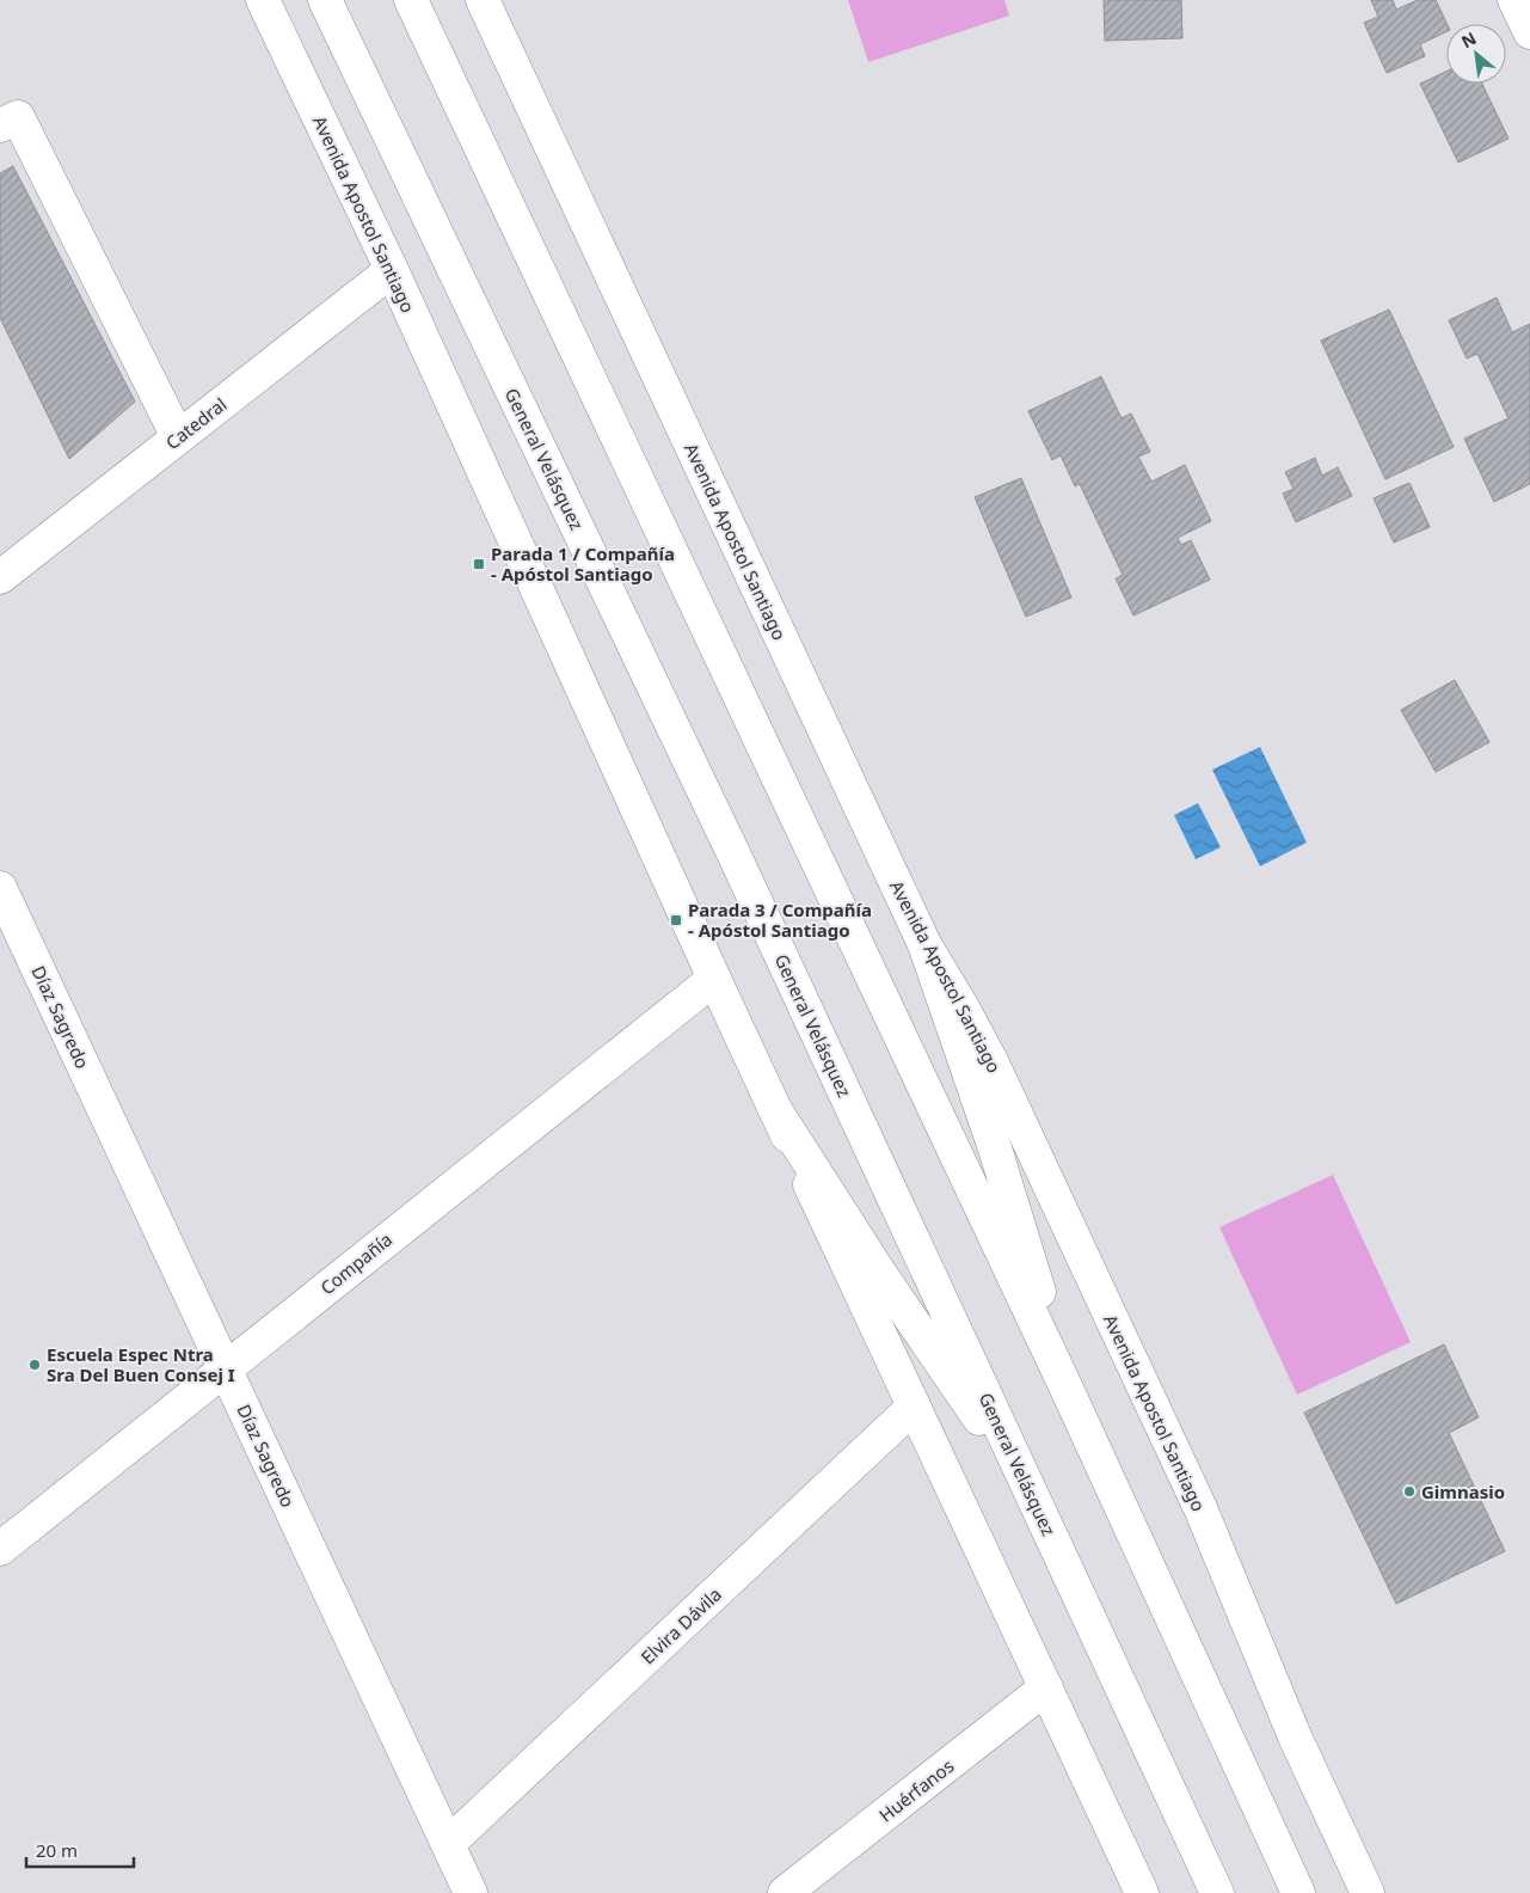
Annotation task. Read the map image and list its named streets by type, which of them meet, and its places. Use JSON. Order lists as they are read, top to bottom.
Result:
{
  "streets": {
    "main road": [
      "Avenida Apostol Santiago",
      "Catedral",
      "General Velásquez",
      "Díaz Sagredo",
      "Compañía",
      "Elvira Dávila",
      "Huérfanos"
    ]
  },
  "crossings": [
    ["Avenida Apostol Santiago", "Catedral"],
    ["Avenida Apostol Santiago", "Compañía"],
    ["Avenida Apostol Santiago", "Elvira Dávila"],
    ["Avenida Apostol Santiago", "Huérfanos"],
    ["Díaz Sagredo", "Compañía"],
    ["Díaz Sagredo", "Elvira Dávila"]
  ],
  "places": {
    "transit": ["Parada 1 / Compañía - Apóstol Santiago", "Parada 3 / Compañía - Apóstol Santiago"],
    "other": ["Escuela Espec Ntra Sra Del Buen Consej I", "Gimnasio"]
  },
  "scale_bar": "20 m",
  "north": "top left"
}
